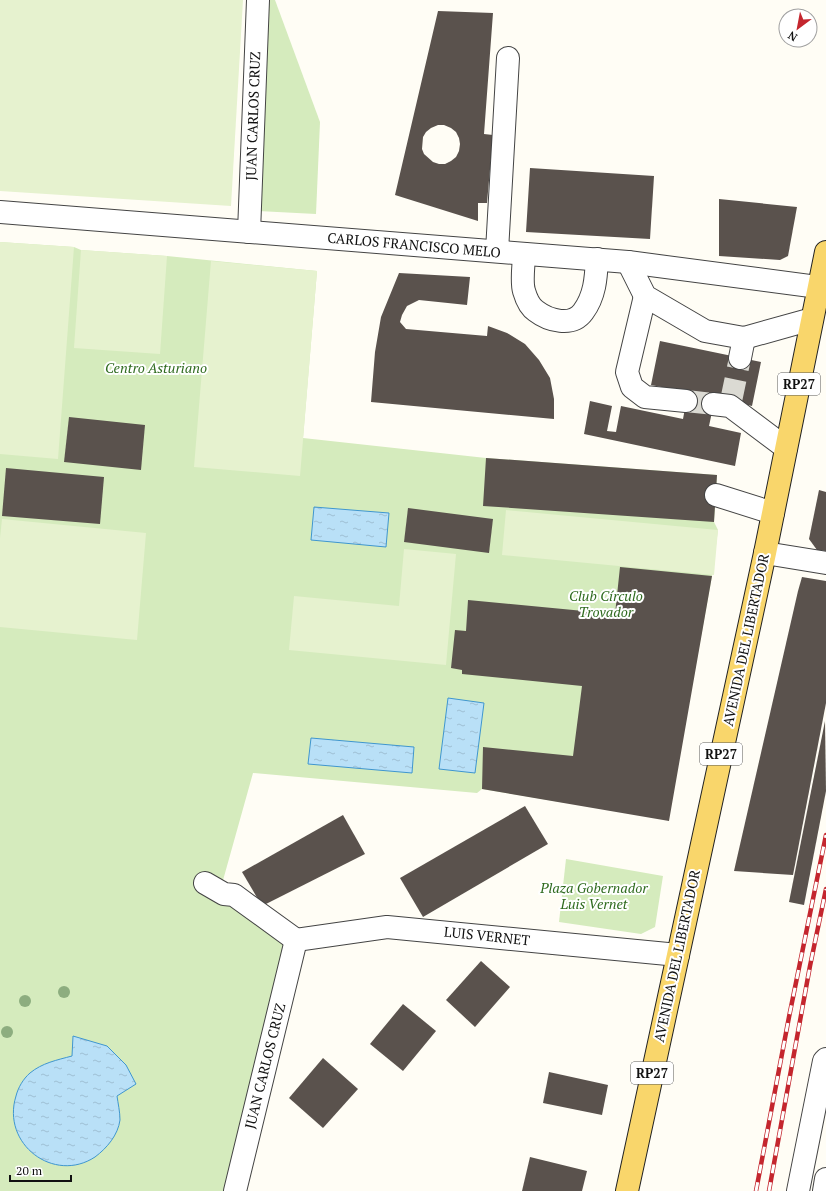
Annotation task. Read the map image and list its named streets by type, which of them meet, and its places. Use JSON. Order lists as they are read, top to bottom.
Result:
{
  "streets": {
    "main road": ["RP27", "AVENIDA DEL LIBERTADOR"],
    "street": ["JUAN CARLOS CRUZ", "CARLOS FRANCISCO MELO", "LUIS VERNET"]
  },
  "crossings": [
    ["JUAN CARLOS CRUZ", "CARLOS FRANCISCO MELO"],
    ["JUAN CARLOS CRUZ", "LUIS VERNET"],
    ["CARLOS FRANCISCO MELO", "AVENIDA DEL LIBERTADOR"],
    ["AVENIDA DEL LIBERTADOR", "LUIS VERNET"]
  ],
  "parks": ["Centro Asturiano", "Club Círculo Trovador", "Plaza Gobernador Luis Vernet"],
  "scale_bar": "20 m",
  "north": "bottom left"
}
